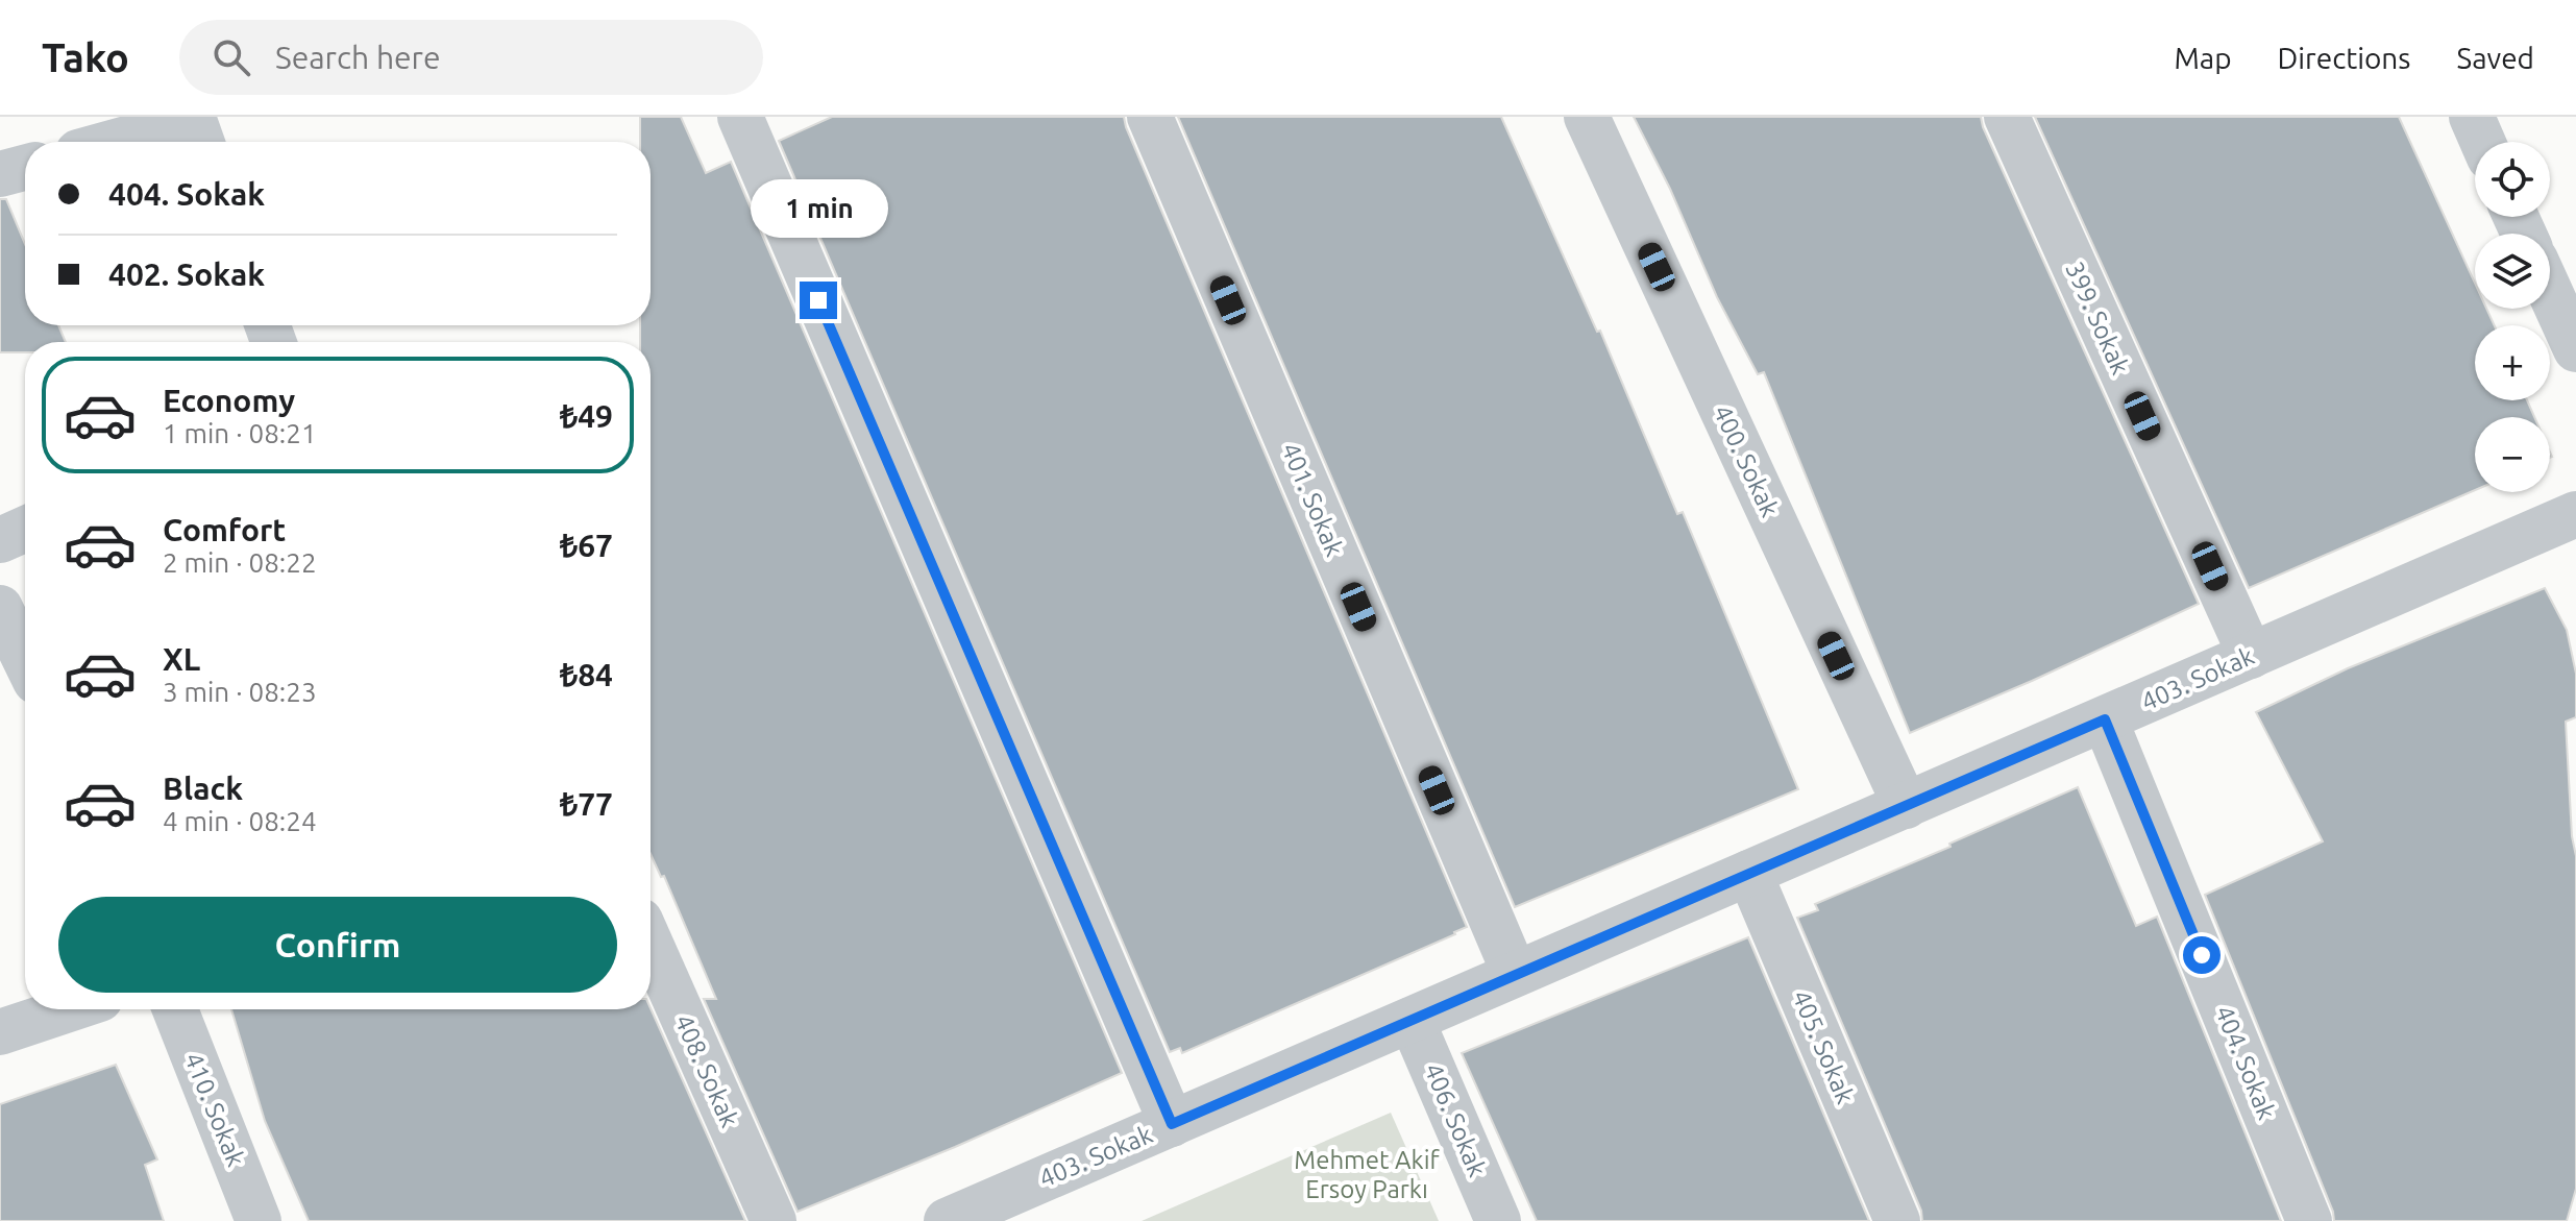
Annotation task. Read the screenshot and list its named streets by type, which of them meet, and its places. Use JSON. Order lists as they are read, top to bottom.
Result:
{
  "streets": {
    "street": [
      "399. Sokak",
      "400. Sokak",
      "401. Sokak",
      "403. Sokak",
      "405. Sokak",
      "404. Sokak",
      "408. Sokak",
      "410. Sokak",
      "406. Sokak"
    ]
  },
  "crossings": [
    ["399. Sokak", "403. Sokak"],
    ["400. Sokak", "403. Sokak"],
    ["401. Sokak", "403. Sokak"],
    ["403. Sokak", "405. Sokak"],
    ["403. Sokak", "404. Sokak"],
    ["403. Sokak", "406. Sokak"]
  ],
  "parks": ["Mehmet Akif Ersoy Parkı"],
  "page": {
    "header": "Tako",
    "search": "Search here",
    "nav": ["Map", "Directions", "Saved"],
    "map_buttons": ["+", "−"],
    "banner": ["404. Sokak", "402. Sokak"],
    "bubble": "1 min",
    "list": [
      {
        "name": "Economy",
        "note": "1 min · 08:21",
        "value": "₺49"
      },
      {
        "name": "Comfort",
        "note": "2 min · 08:22",
        "value": "₺67"
      },
      {
        "name": "XL",
        "note": "3 min · 08:23",
        "value": "₺84"
      },
      {
        "name": "Black",
        "note": "4 min · 08:24",
        "value": "₺77"
      }
    ],
    "buttons": "Confirm"
  }
}
